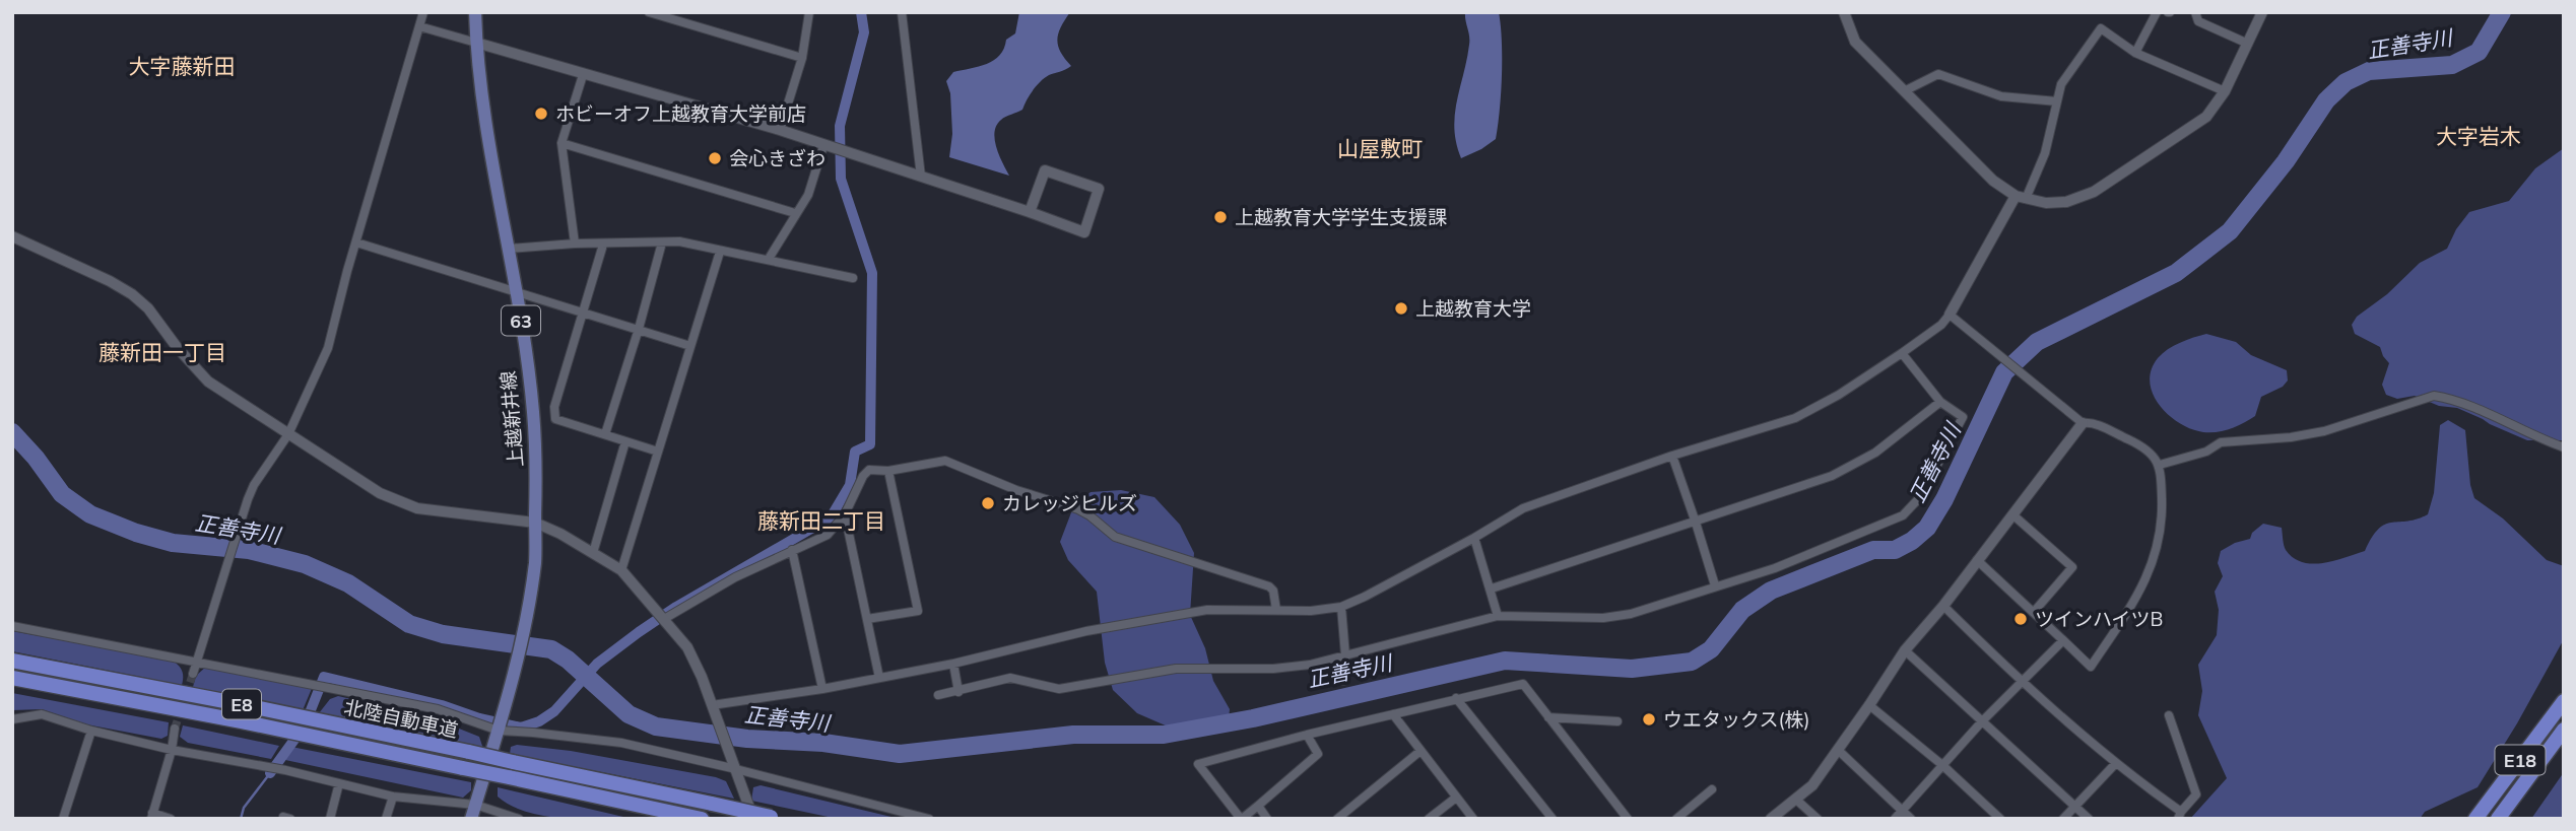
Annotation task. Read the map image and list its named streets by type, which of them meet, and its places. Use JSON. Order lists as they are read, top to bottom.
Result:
{
  "streets": {
    "highway": ["E8", "北陸自動車道", "E18"],
    "main road": ["63", "上越新井線"]
  },
  "districts": [
    "大字藤新田",
    "大字岩木",
    "山屋敷町",
    "藤新田一丁目",
    "藤新田二丁目"
  ],
  "water": ["正善寺川"],
  "places": [
    "ホビーオフ上越教育大学前店",
    "会心きざわ",
    "上越教育大学学生支援課",
    "上越教育大学",
    "カレッジヒルズ",
    "ツインハイツB",
    "ウエタックス(株)"
  ]
}
